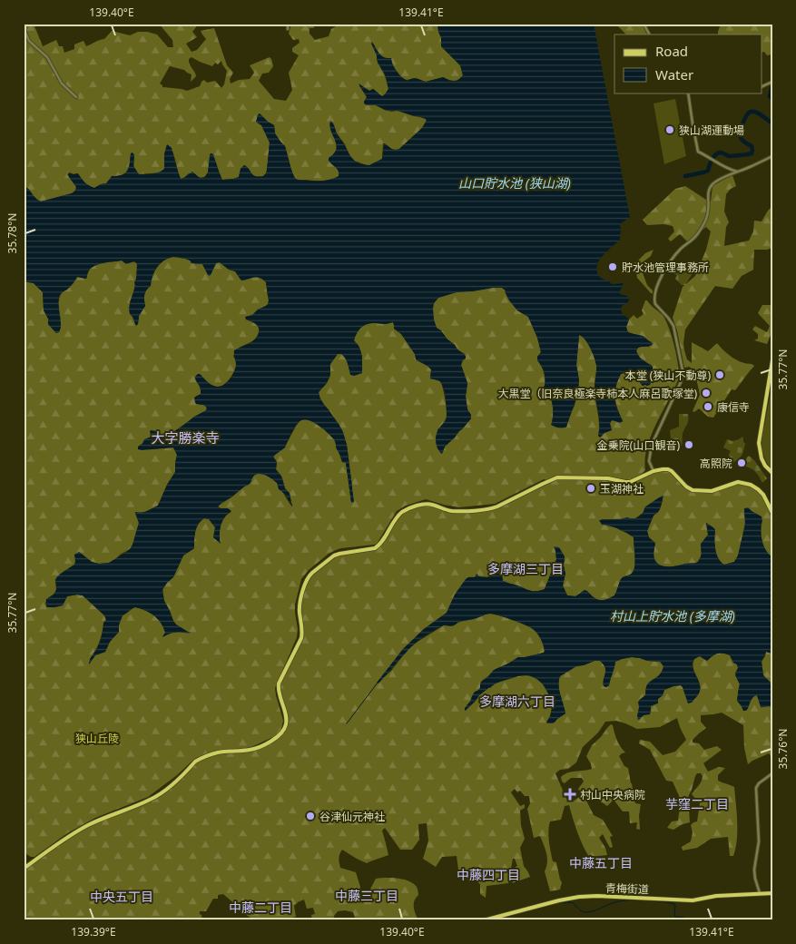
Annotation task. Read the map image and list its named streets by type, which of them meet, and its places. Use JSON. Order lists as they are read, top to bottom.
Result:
{
  "streets": {
    "main road": ["青梅街道"]
  },
  "districts": [
    "大字勝楽寺",
    "多摩湖三丁目",
    "多摩湖六丁目",
    "芋窪二丁目",
    "中藤五丁目",
    "中藤四丁目",
    "中藤三丁目",
    "中央五丁目",
    "中藤二丁目"
  ],
  "water": ["山口貯水池 (狭山湖)", "村山上貯水池 (多摩湖)"],
  "parks": ["狭山丘陵"],
  "places": {
    "other": [
      "狭山湖運動場",
      "貯水池管理事務所",
      "本堂 (狭山不動尊)",
      "大黒堂（旧奈良極楽寺柿本人麻呂歌塚堂)",
      "康信寺",
      "金乗院(山口観音)",
      "高照院",
      "玉湖神社",
      "谷津仙元神社"
    ],
    "health": ["村山中央病院"]
  },
  "legend": ["Road", "Water"],
  "coordinates": [
    "139.40°E",
    "139.41°E",
    "35.78°N",
    "35.77°N",
    "35.76°N",
    "139.39°E"
  ]
}
